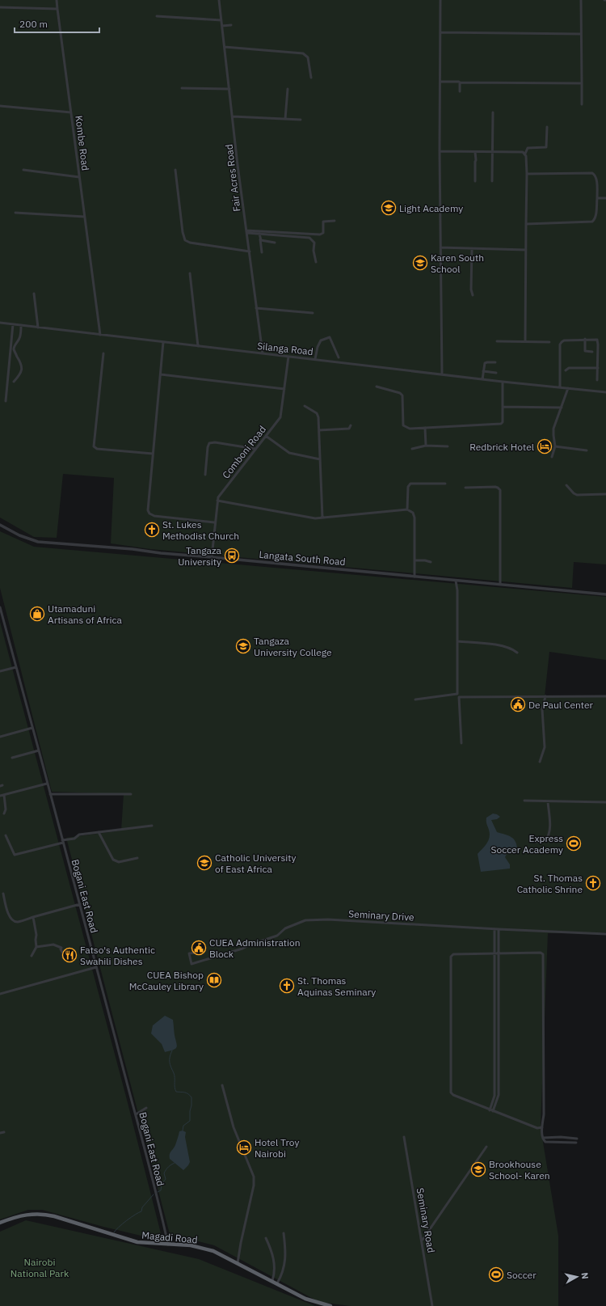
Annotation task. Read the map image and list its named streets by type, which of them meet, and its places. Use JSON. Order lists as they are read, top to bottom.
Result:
{
  "streets": {
    "highway": ["Magadi Road"],
    "street": [
      "Kombe Road",
      "Fair Acres Road",
      "Silanga Road",
      "Comboni Road",
      "Langata South Road",
      "Bogani East Road",
      "Seminary Drive",
      "Seminary Road"
    ]
  },
  "crossings": [
    ["Kombe Road", "Silanga Road"],
    ["Fair Acres Road", "Silanga Road"],
    ["Silanga Road", "Comboni Road"],
    ["Comboni Road", "Langata South Road"],
    ["Bogani East Road", "Magadi Road"]
  ],
  "parks": ["Nairobi National Park"],
  "places": {
    "school or university": [
      "Light Academy",
      "Karen South School",
      "Tangaza University College",
      "Catholic University of East Africa",
      "Brookhouse School- Karen"
    ],
    "hotel": ["Redbrick Hotel", "Hotel Troy Nairobi"],
    "church": ["St. Lukes Methodist Church", "St. Thomas Catholic Shrine", "St. Thomas Aquinas Seminary"],
    "bus stop": ["Tangaza University"],
    "shop": ["Utamaduni Artisans of Africa"],
    "public building": ["De Paul Center", "CUEA Administration Block"],
    "sports": ["Express Soccer Academy", "Soccer"],
    "restaurant": ["Fatso's Authentic Swahili Dishes"],
    "library": ["CUEA Bishop McCauley Library"]
  },
  "scale_bar": "200 m",
  "north": "right"
}
